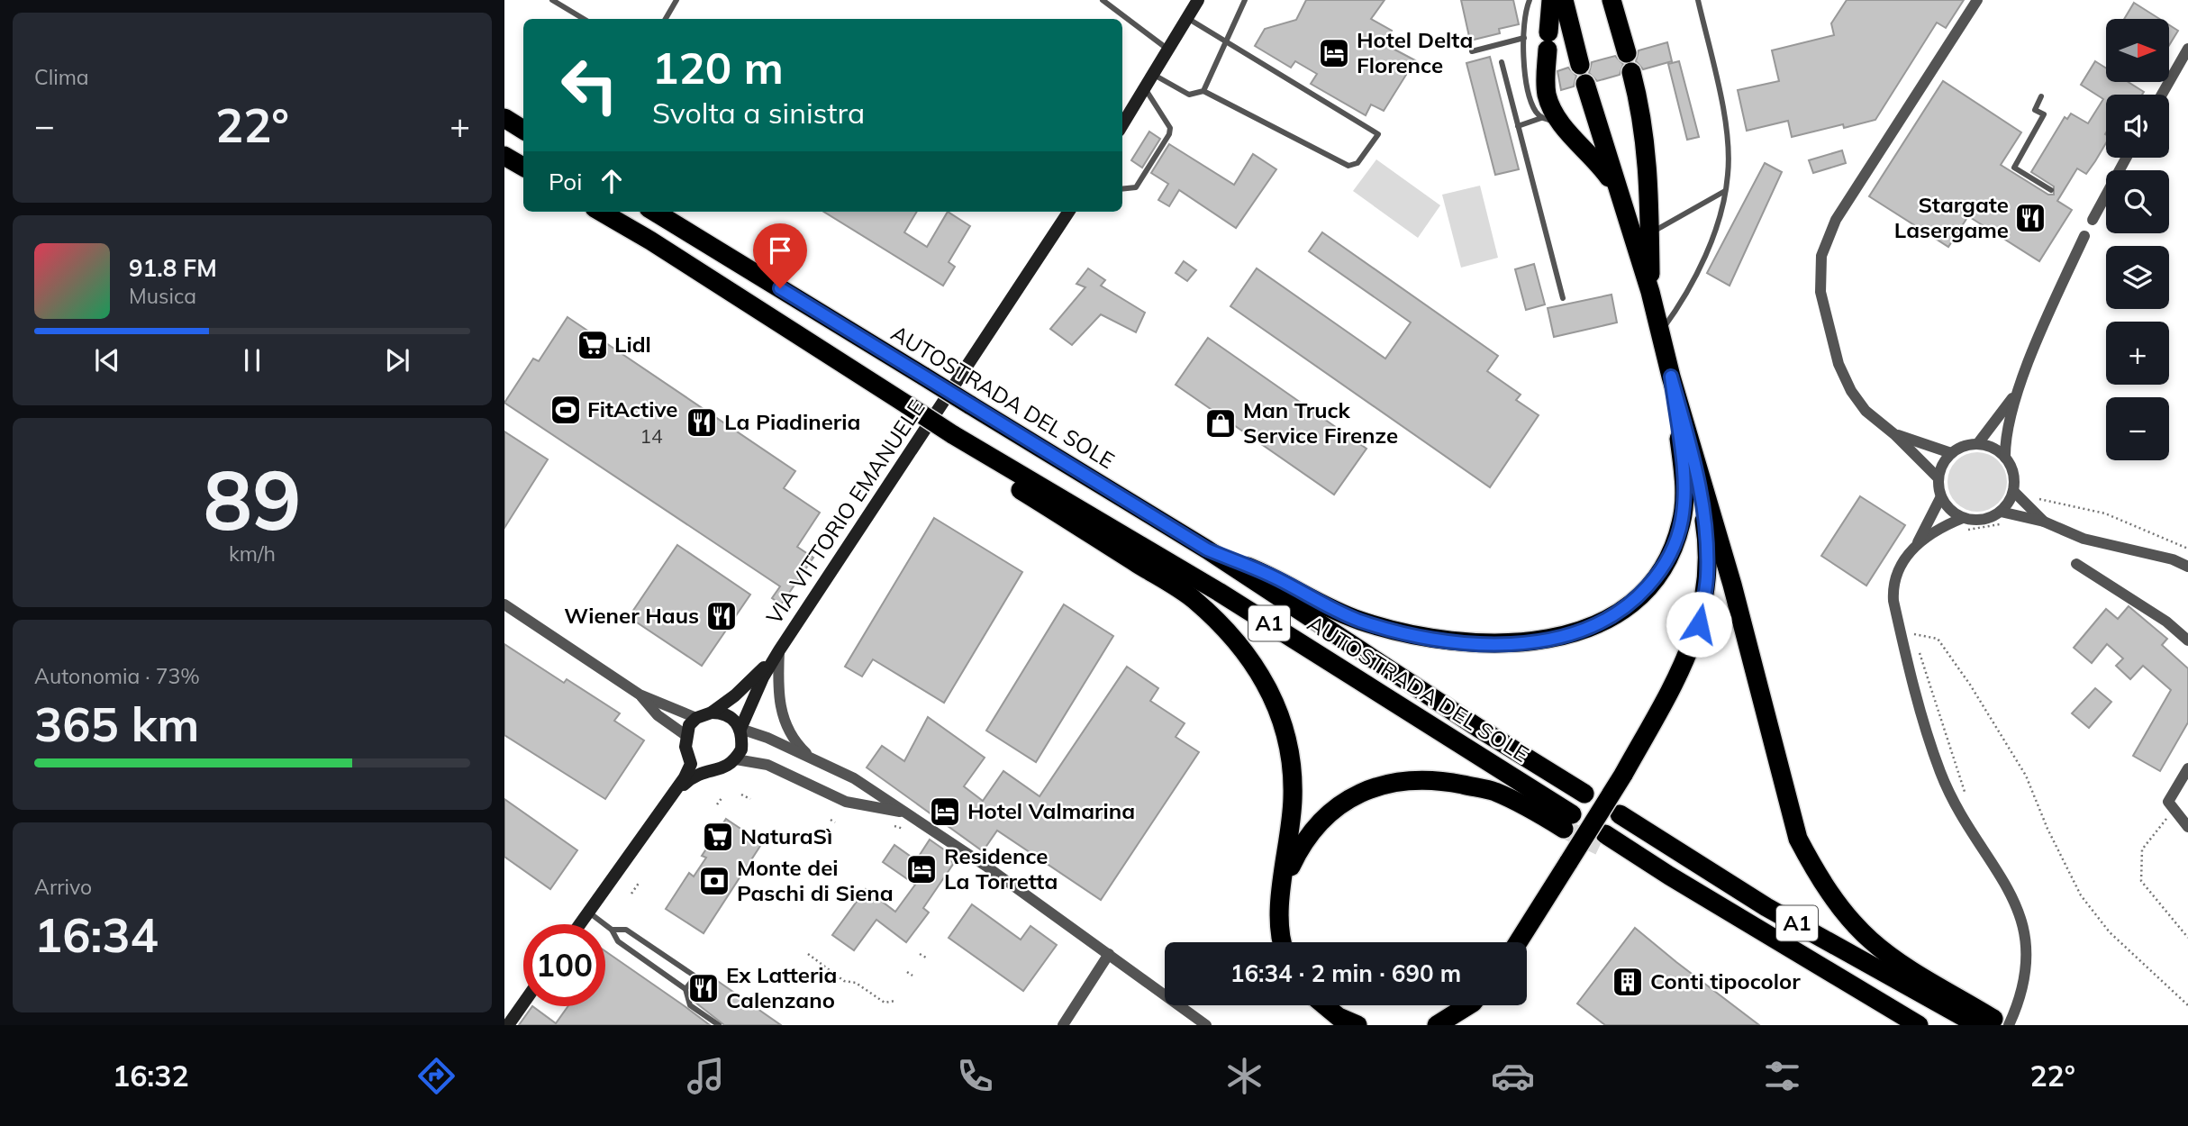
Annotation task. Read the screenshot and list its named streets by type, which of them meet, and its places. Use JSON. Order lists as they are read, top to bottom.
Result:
{
  "streets": {
    "highway": ["AUTOSTRADA DEL SOLE", "A1"],
    "main road": ["VIA VITTORIO EMANUELE"]
  },
  "places": {
    "hotel": ["Hotel Delta Florence", "Hotel Valmarina", "Residence La Torretta"],
    "restaurant": [
      "Stargate Lasergame",
      "La Piadineria",
      "Wiener Haus",
      "Ex Latteria Calenzano"
    ],
    "supermarket": ["Lidl", "NaturaSì"],
    "sports": ["FitActive"],
    "shop": ["Man Truck Service Firenze"],
    "bank": ["Monte dei Paschi di Siena"],
    "building": ["Conti tipocolor"]
  },
  "house_numbers": ["14"],
  "north": "right",
  "page": {
    "tile": [
      "Clima",
      ["89", "km/h"],
      ["Autonomia · 73%", "365 km"],
      ["Arrivo", "16:34"]
    ],
    "map_buttons": ["+", "−"],
    "turn": ["120 m", "Svolta a sinistra"],
    "heat": ["−", "22°", "+"],
    "then": "Poi",
    "song": ["91.8 FM", "Musica"],
    "limit": "100",
    "trip": "16:34 · 2 min · 690 m",
    "tabs": ["16:32", "22°"]
  }
}
